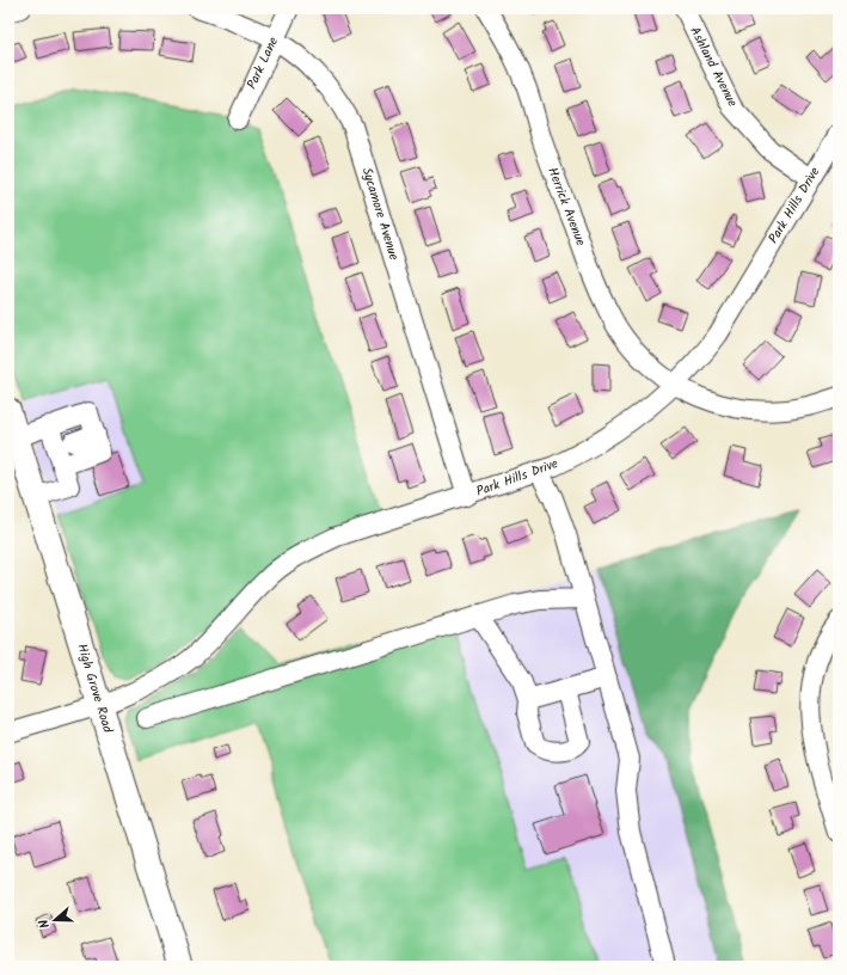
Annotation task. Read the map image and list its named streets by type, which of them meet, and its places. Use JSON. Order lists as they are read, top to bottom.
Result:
{
  "streets": {
    "main road": ["High Grove Road"],
    "street": [
      "Park Lane",
      "Ashland Avenue",
      "Park Hills Drive",
      "Herrick Avenue",
      "Sycamore Avenue"
    ]
  },
  "crossings": [
    ["Park Lane", "Sycamore Avenue"],
    ["Ashland Avenue", "Park Hills Drive"],
    ["Park Hills Drive", "Herrick Avenue"],
    ["Park Hills Drive", "Sycamore Avenue"],
    ["Park Hills Drive", "High Grove Road"]
  ],
  "north": "left"
}
